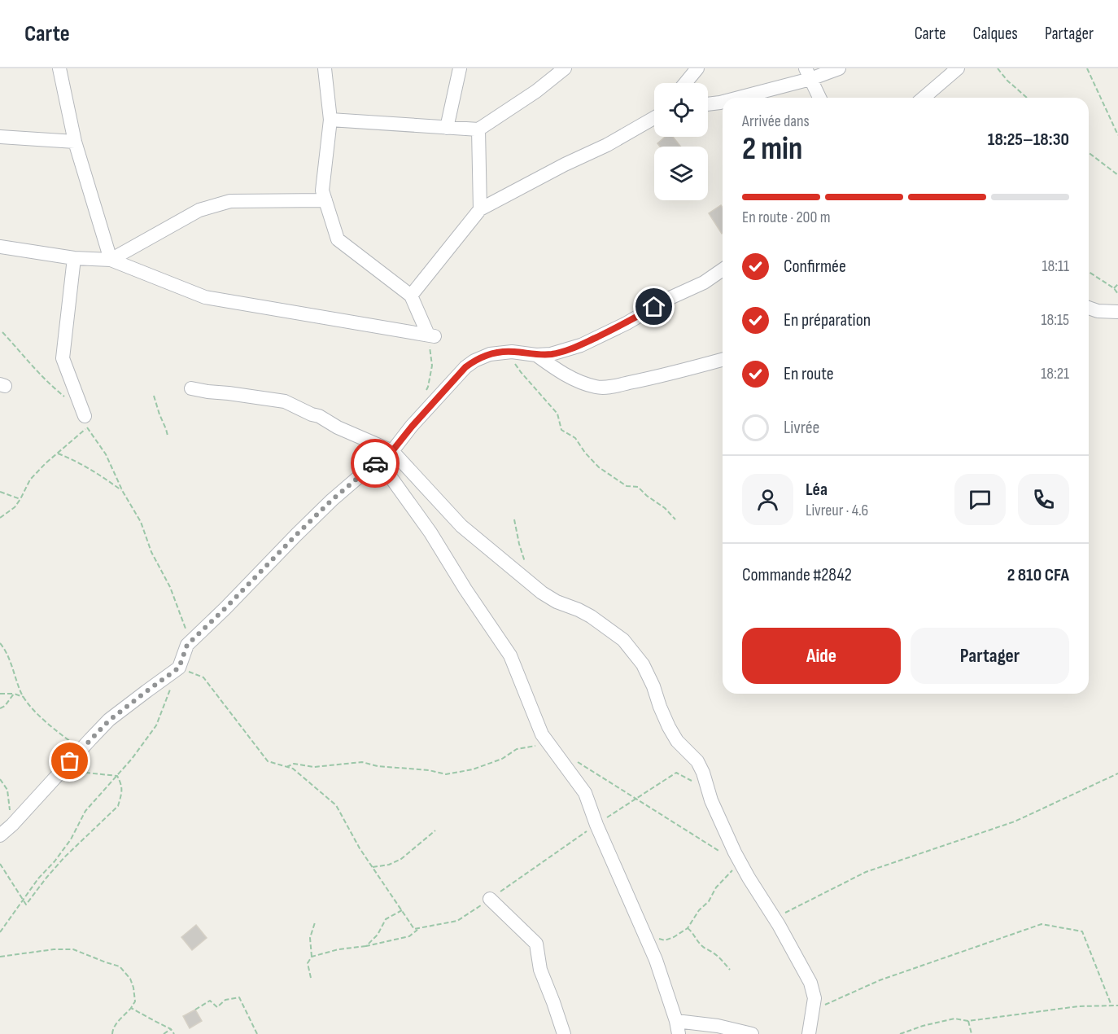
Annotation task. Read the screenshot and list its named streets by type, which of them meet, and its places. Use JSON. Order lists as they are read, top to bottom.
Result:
{
  "page": {
    "header": "Carte",
    "nav": ["Carte", "Calques", "Partager"],
    "heading": ["2 min", "Arrivée dans", "18:25–18:30"],
    "panel": [
      "Léa",
      "Livreur · 4.6",
      "Commande #2842",
      "2 810 CFA"
    ],
    "bar": "En route · 200 m",
    "list": [
      ["Confirmée", "18:11"],
      ["En préparation", "18:15"],
      ["En route", "18:21"],
      "Livrée"
    ],
    "buttons": ["Aide", "Partager"]
  }
}
